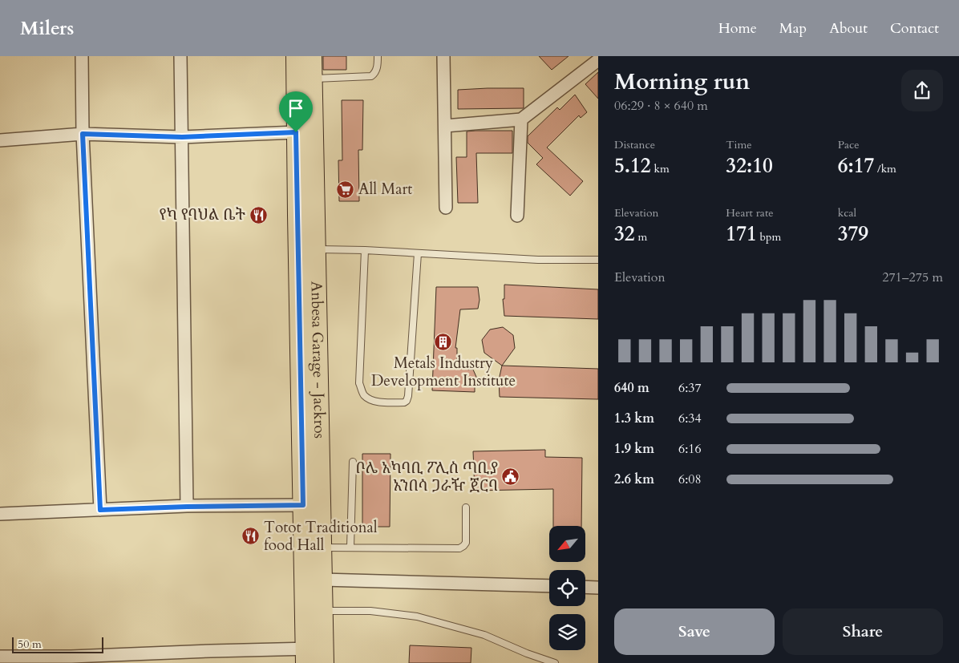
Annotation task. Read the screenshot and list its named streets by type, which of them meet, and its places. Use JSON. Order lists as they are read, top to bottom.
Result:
{
  "streets": {
    "main road": ["Anbesa Garage - Jackros"]
  },
  "places": {
    "supermarket": ["All Mart"],
    "restaurant": ["የካ የባህል ቤት", "Totot Traditional food Hall"],
    "building": ["Metals Industry Development Institute"],
    "public building": ["ቦሌ አካባቢ ፖሊስ ጣቢያ አንበሳ ጋራዥ ጀርባ"]
  },
  "scale_bar": "50 m",
  "north": "bottom left",
  "page": {
    "header": "Milers",
    "nav": [
      "Home",
      "Map",
      "About",
      "Contact"
    ],
    "heading": ["Morning run", "06:29 · 8 × 640 m"],
    "stats": [
      ["Distance", "5.12 km"],
      ["Time", "32:10"],
      ["Pace", "6:17 /km"],
      ["Elevation", "32 m"],
      ["Heart rate", "171 bpm"],
      ["kcal", "379"]
    ],
    "chart": ["Elevation", "271–275 m"],
    "list": [
      {
        "name": "640 m",
        "note": "6:37"
      },
      {
        "name": "1.3 km",
        "note": "6:34"
      },
      {
        "name": "1.9 km",
        "note": "6:16"
      },
      {
        "name": "2.6 km",
        "note": "6:08"
      }
    ],
    "buttons": ["Save", "Share"],
    "scale": "50 m"
  }
}
